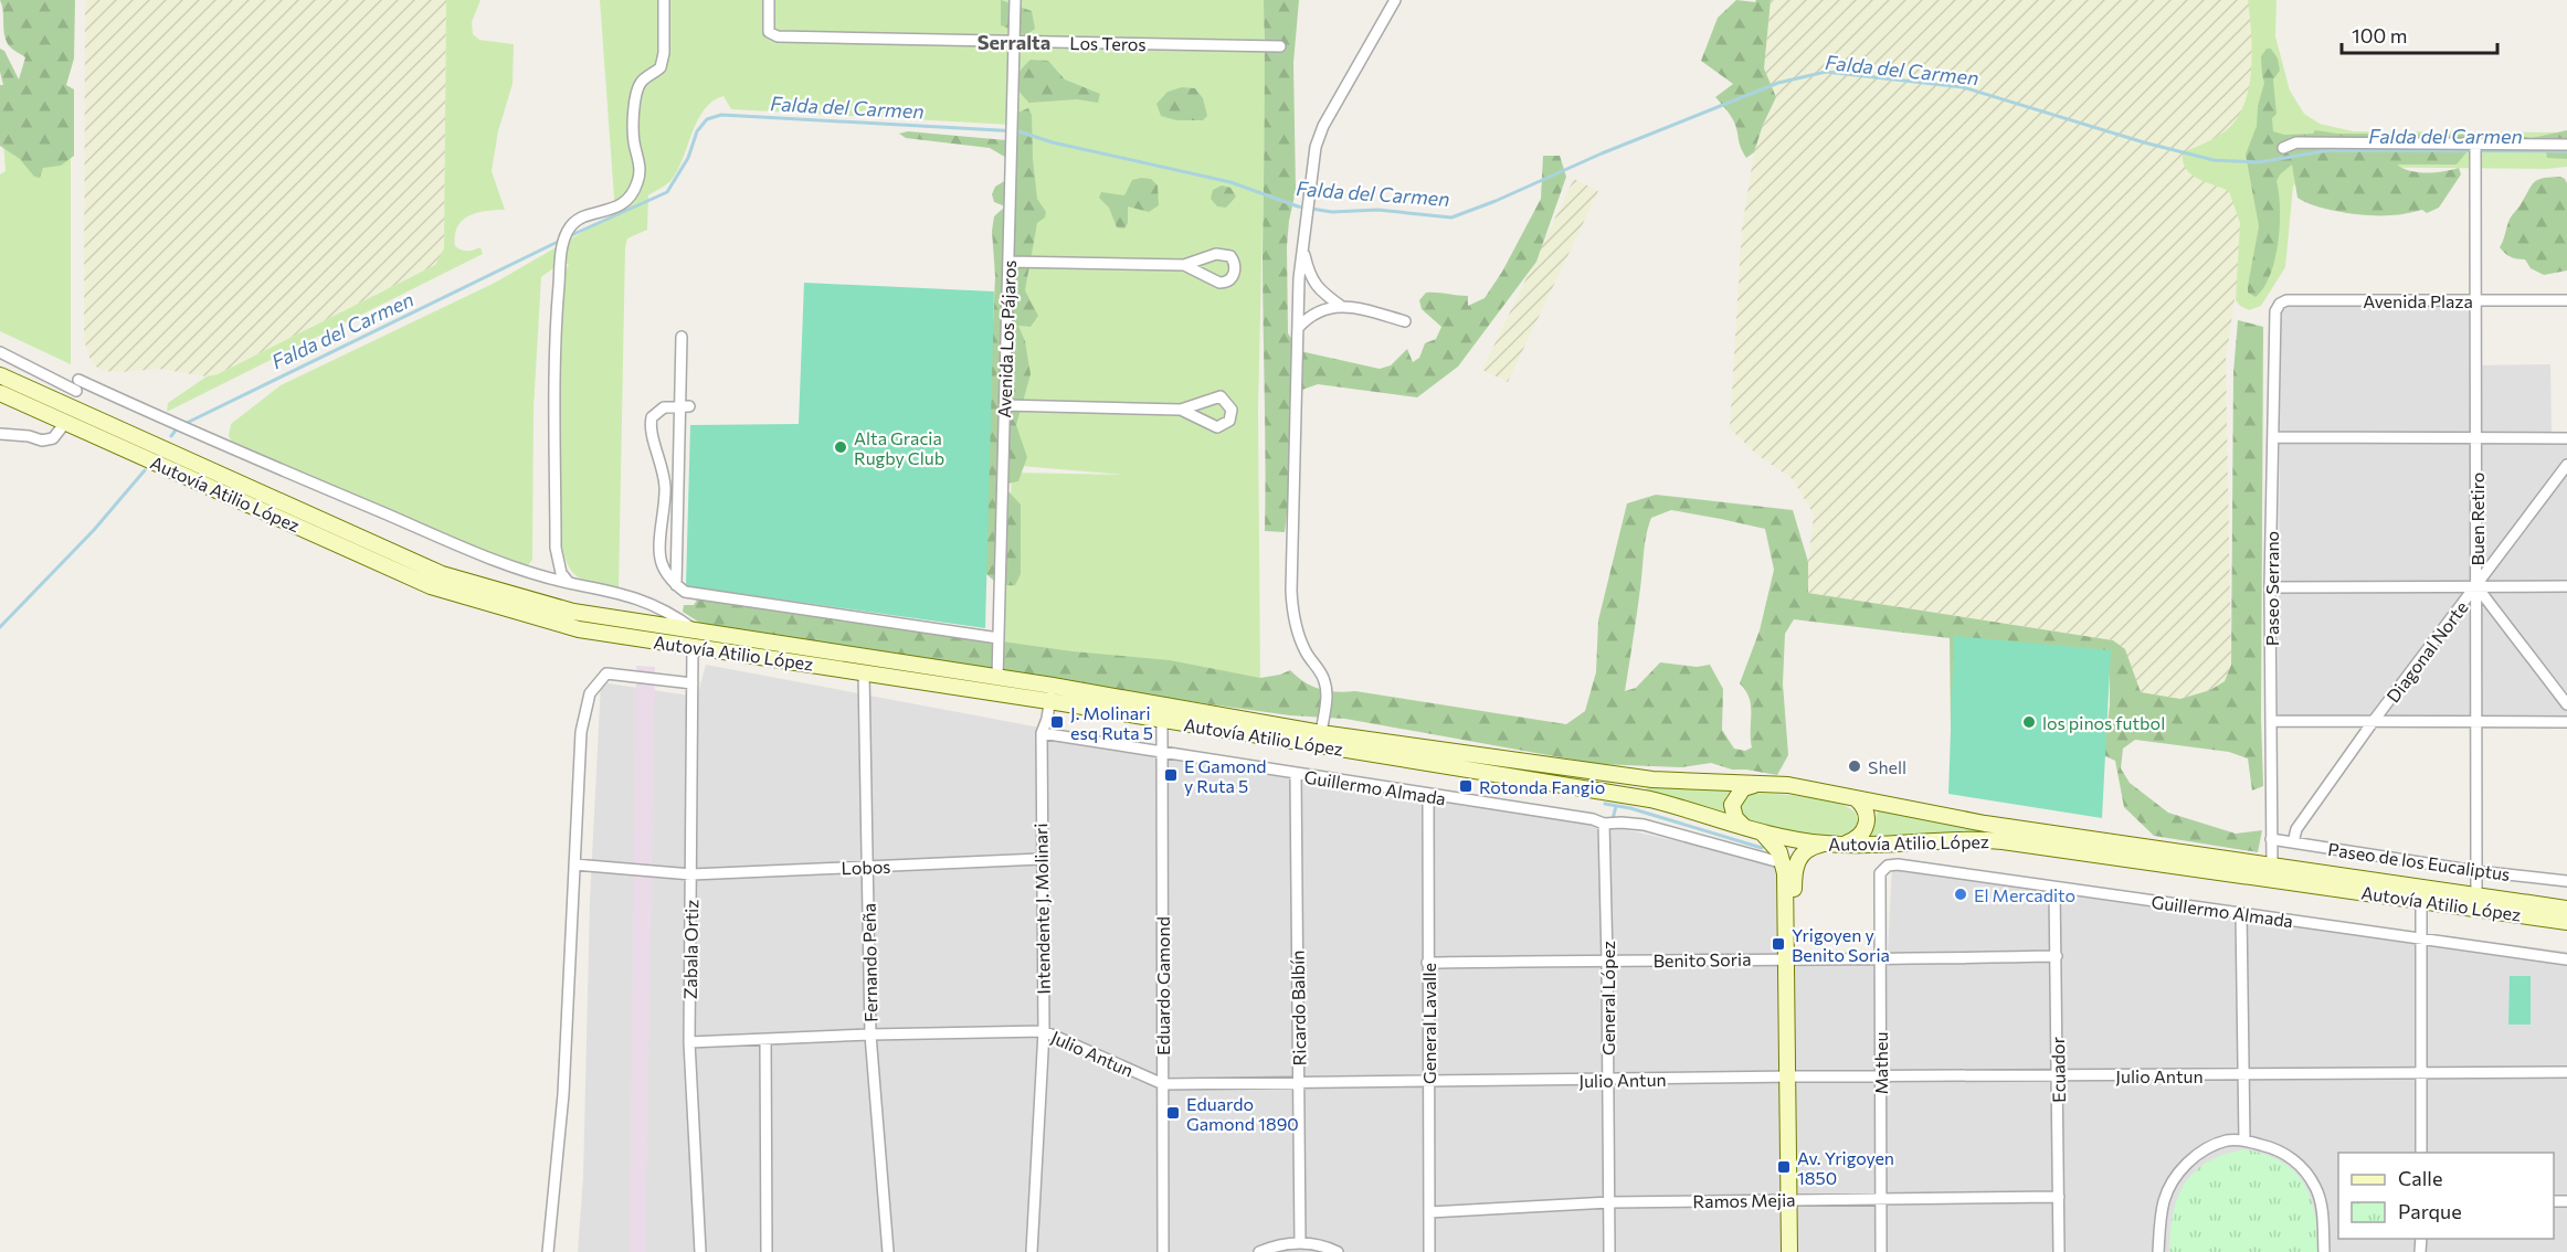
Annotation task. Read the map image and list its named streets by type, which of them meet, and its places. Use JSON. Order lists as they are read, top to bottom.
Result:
{
  "streets": {
    "main road": ["Autovía Atilio López"],
    "street": [
      "Los Teros",
      "Avenida Plaza",
      "Avenida Los Pájaros",
      "Buen Retiro",
      "Paseo Serrano",
      "Diagonal Norte",
      "Guillermo Almada",
      "Paseo de los Eucaliptus",
      "Lobos",
      "Intendente J. Molinari",
      "Zabala Ortiz",
      "Benito Soria",
      "Fernando Peña",
      "Eduardo Gamond",
      "General López",
      "Ricardo Balbín",
      "General Lavalle",
      "Julio Antun",
      "Matheu",
      "Ecuador",
      "Ramos Mejia"
    ]
  },
  "crossings": [
    ["Los Teros", "Avenida Los Pájaros"],
    ["Avenida Plaza", "Buen Retiro"],
    ["Avenida Plaza", "Paseo Serrano"],
    ["Avenida Los Pájaros", "Autovía Atilio López"],
    ["Autovía Atilio López", "Buen Retiro"],
    ["Autovía Atilio López", "Paseo Serrano"],
    ["Autovía Atilio López", "Intendente J. Molinari"],
    ["Autovía Atilio López", "Zabala Ortiz"],
    ["Autovía Atilio López", "Fernando Peña"],
    ["Autovía Atilio López", "Eduardo Gamond"],
    ["Buen Retiro", "Diagonal Norte"],
    ["Buen Retiro", "Paseo de los Eucaliptus"],
    ["Paseo Serrano", "Paseo de los Eucaliptus"],
    ["Diagonal Norte", "Paseo de los Eucaliptus"],
    ["Guillermo Almada", "Intendente J. Molinari"],
    ["Guillermo Almada", "Eduardo Gamond"],
    ["Guillermo Almada", "General López"],
    ["Guillermo Almada", "Ricardo Balbín"],
    ["Guillermo Almada", "General Lavalle"],
    ["Guillermo Almada", "Matheu"],
    ["Guillermo Almada", "Ecuador"],
    ["Lobos", "Intendente J. Molinari"],
    ["Lobos", "Zabala Ortiz"],
    ["Lobos", "Fernando Peña"],
    ["Intendente J. Molinari", "Julio Antun"],
    ["Zabala Ortiz", "Julio Antun"],
    ["Benito Soria", "General López"],
    ["Benito Soria", "General Lavalle"],
    ["Benito Soria", "Matheu"],
    ["Benito Soria", "Ecuador"],
    ["Fernando Peña", "Julio Antun"],
    ["Eduardo Gamond", "Julio Antun"],
    ["General López", "Julio Antun"],
    ["General López", "Ramos Mejia"],
    ["Ricardo Balbín", "Julio Antun"],
    ["General Lavalle", "Julio Antun"],
    ["General Lavalle", "Ramos Mejia"],
    ["Julio Antun", "Matheu"],
    ["Julio Antun", "Ecuador"],
    ["Matheu", "Ramos Mejia"],
    ["Ecuador", "Ramos Mejia"]
  ],
  "districts": ["Serralta"],
  "water": ["Falda del Carmen"],
  "places": {
    "other": [
      "Alta Gracia Rugby Club",
      "los pinos futbol",
      "Shell",
      "El Mercadito"
    ],
    "transit": [
      "J. Molinari esq Ruta 5",
      "E Gamond y Ruta 5",
      "Rotonda Fangio",
      "Yrigoyen y Benito Soria",
      "Eduardo Gamond 1890",
      "Av. Yrigoyen 1850"
    ]
  },
  "legend": ["Calle", "Parque"],
  "scale_bar": "100 m"
}
